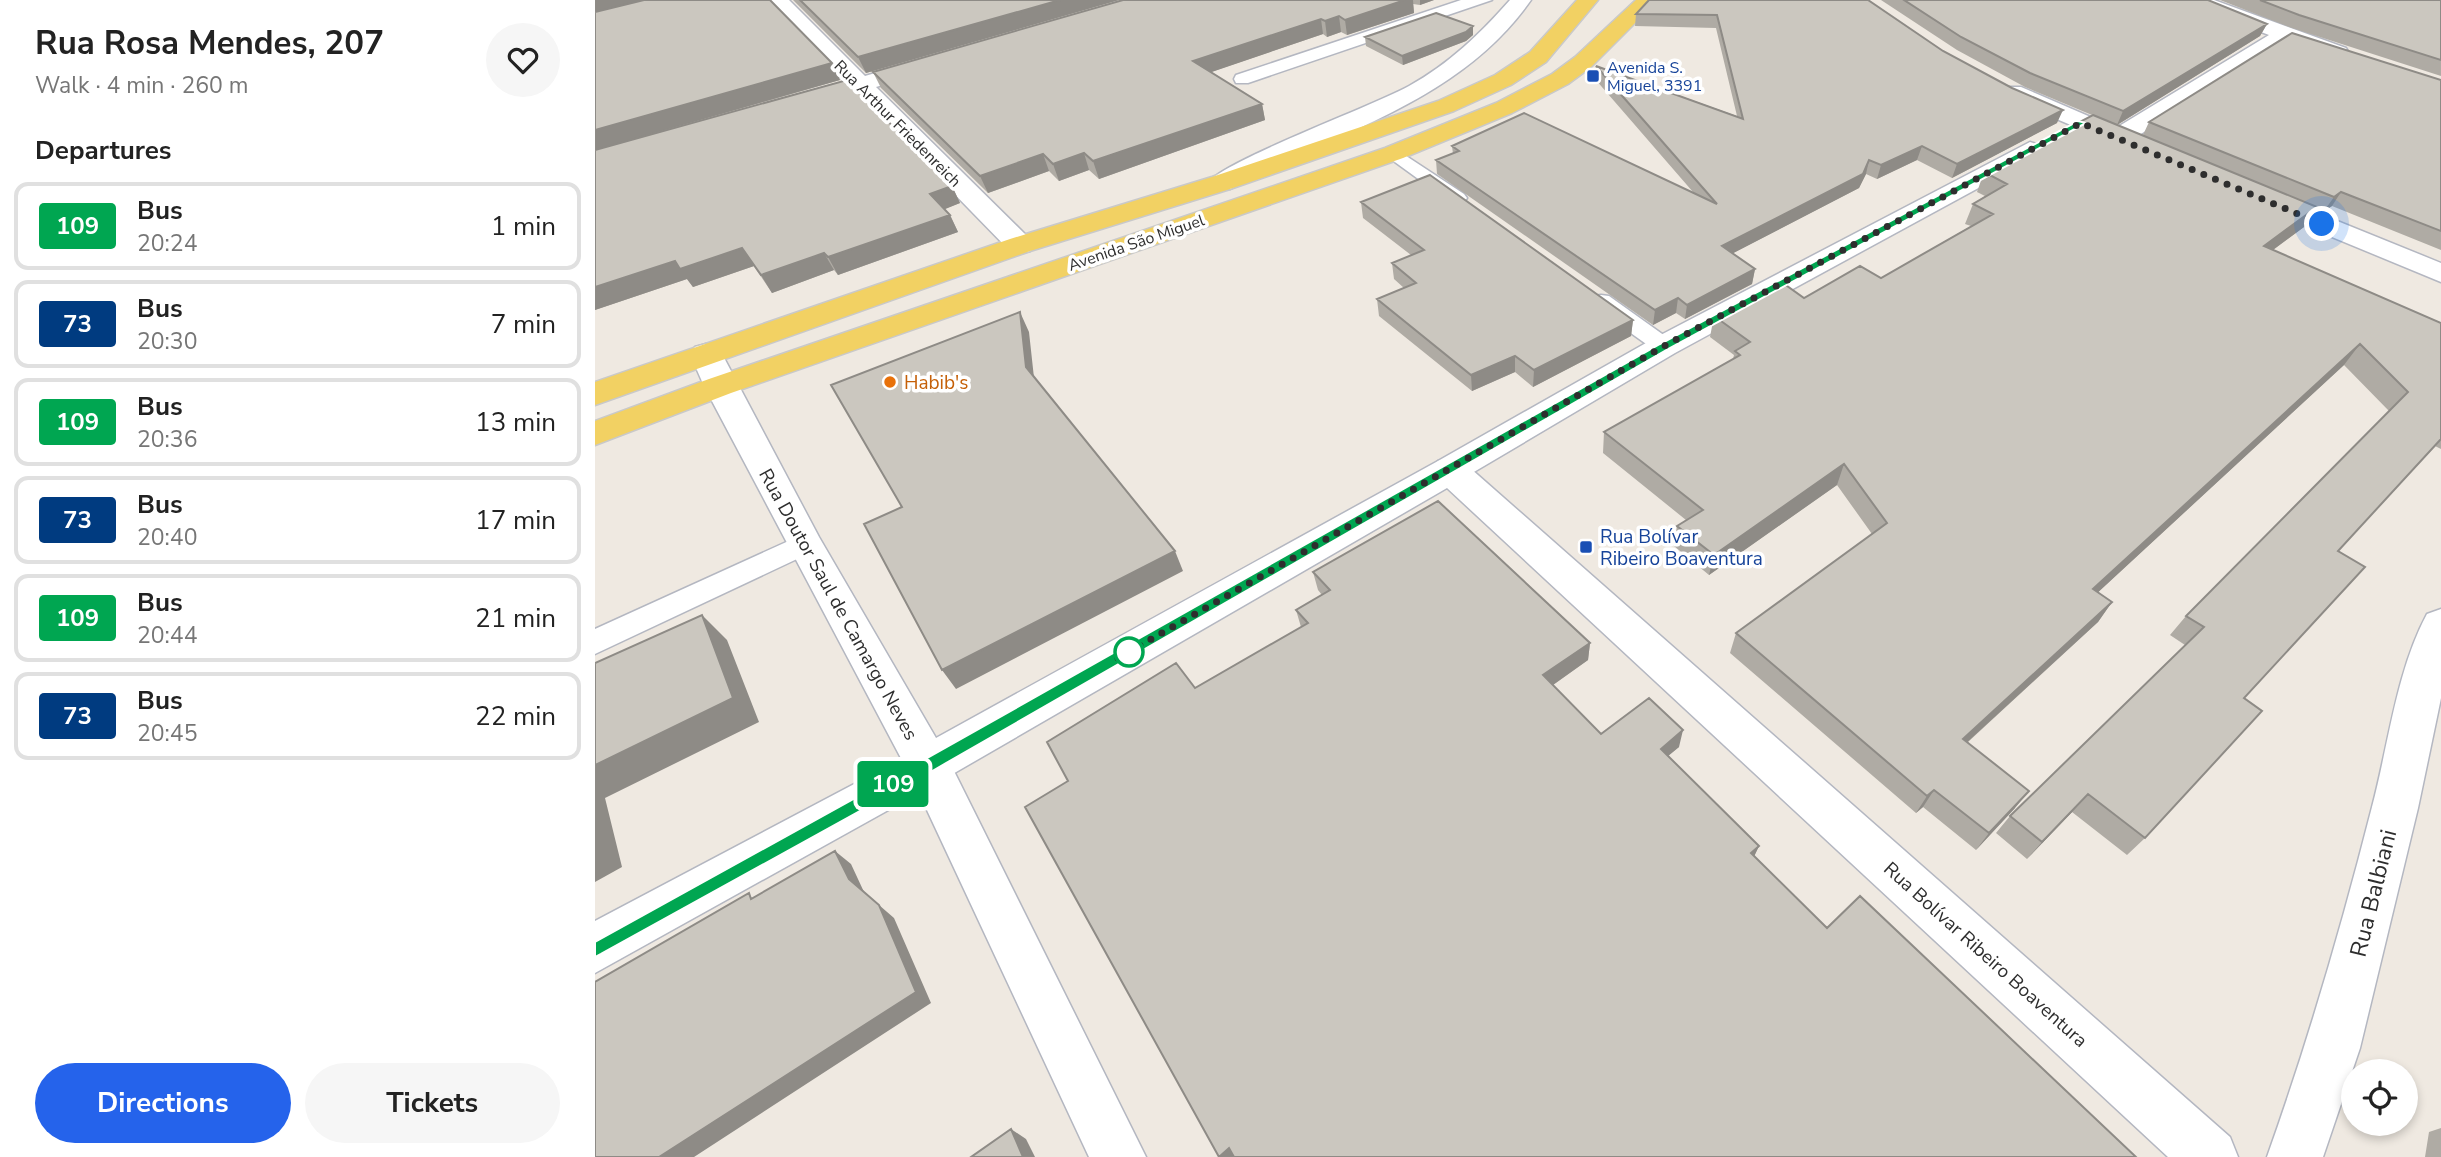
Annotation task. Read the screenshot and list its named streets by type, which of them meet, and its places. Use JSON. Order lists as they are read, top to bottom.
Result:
{
  "streets": {
    "main road": ["Avenida São Miguel"],
    "street": [
      "Rua Arthur Friedenreich",
      "Rua Doutor Saul de Camargo Neves",
      "Rua Balbiani",
      "Rua Bolívar Ribeiro Boaventura"
    ]
  },
  "crossings": [
    ["Rua Arthur Friedenreich", "Avenida São Miguel"],
    ["Avenida São Miguel", "Rua Doutor Saul de Camargo Neves"]
  ],
  "places": {
    "transit": ["Avenida S. Miguel, 3391", "Rua Bolívar Ribeiro Boaventura"],
    "other": ["Habib's"]
  },
  "lines": ["bus line 109"],
  "page": {
    "heading": [
      ["Rua Rosa Mendes, 207", "Walk · 4 min · 260 m"],
      "Departures"
    ],
    "on_map": "109",
    "list": [
      {
        "mark": "109",
        "name": "Bus",
        "note": "20:24",
        "value": "1 min"
      },
      {
        "mark": "73",
        "name": "Bus",
        "note": "20:30",
        "value": "7 min"
      },
      {
        "mark": "109",
        "name": "Bus",
        "note": "20:36",
        "value": "13 min"
      },
      {
        "mark": "73",
        "name": "Bus",
        "note": "20:40",
        "value": "17 min"
      },
      {
        "mark": "109",
        "name": "Bus",
        "note": "20:44",
        "value": "21 min"
      },
      {
        "mark": "73",
        "name": "Bus",
        "note": "20:45",
        "value": "22 min"
      }
    ],
    "buttons": ["Directions", "Tickets"]
  }
}
